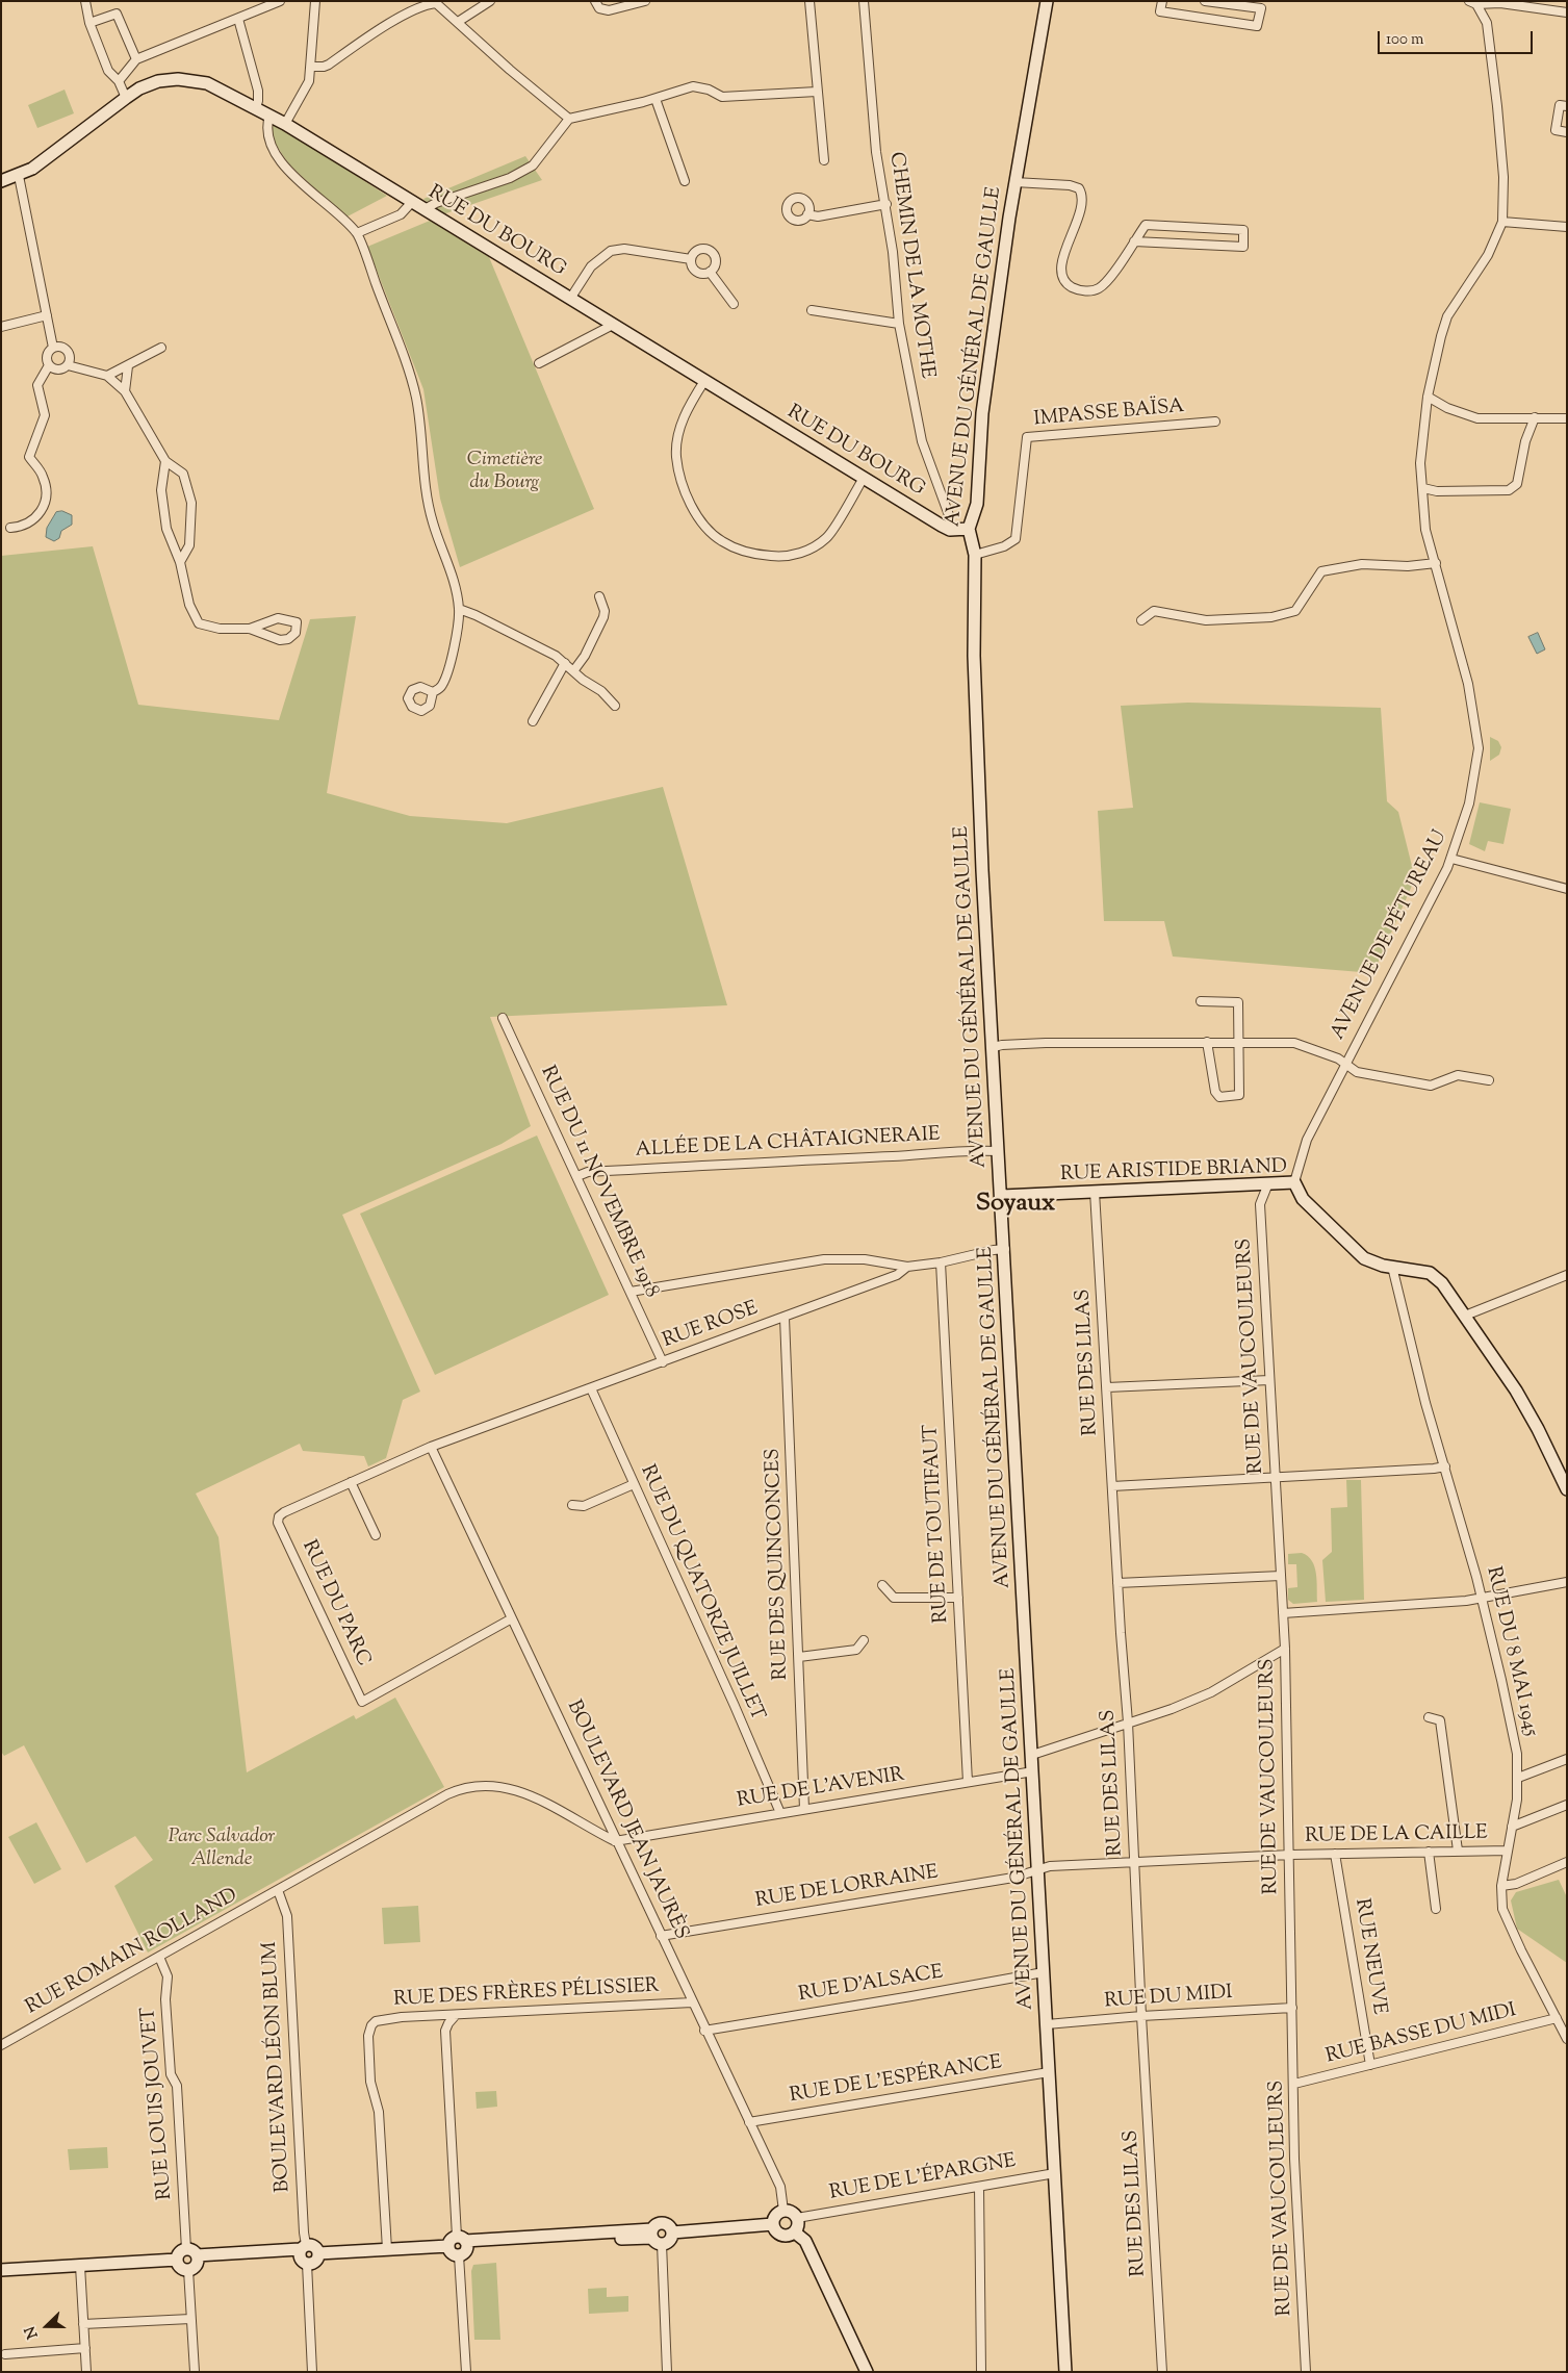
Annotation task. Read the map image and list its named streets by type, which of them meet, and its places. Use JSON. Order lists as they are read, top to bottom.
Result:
{
  "streets": {
    "street": [
      "RUE DU BOURG",
      "CHEMIN DE LA MOTHE",
      "AVENUE DU GÉNÉRAL DE GAULLE",
      "IMPASSE BAÏSA",
      "AVENUE DE PÉTUREAU",
      "ALLÉE DE LA CHÂTAIGNERAIE",
      "RUE ARISTIDE BRIAND",
      "RUE DU 11 NOVEMBRE 1918",
      "RUE ROSE",
      "RUE DE VAUCOULEURS",
      "RUE DES LILAS",
      "RUE DE TOUTIFAUT",
      "RUE DES QUINCONCES",
      "RUE DU QUATORZE JUILLET",
      "RUE DU PARC",
      "RUE DU 8 MAI 1945",
      "RUE DE L'AVENIR",
      "BOULEVARD JEAN JAURÈS",
      "RUE DE LA CAILLE",
      "RUE DE LORRAINE",
      "RUE ROMAIN ROLLAND",
      "RUE NEUVE",
      "RUE D'ALSACE",
      "RUE DES FRÈRES PÉLISSIER",
      "RUE DU MIDI",
      "RUE BASSE DU MIDI",
      "BOULEVARD LÉON BLUM",
      "RUE DE L'ESPÉRANCE",
      "RUE LOUIS JOUVET",
      "RUE DE L'ÉPARGNE"
    ]
  },
  "crossings": [
    ["RUE DU BOURG", "CHEMIN DE LA MOTHE"],
    ["AVENUE DU GÉNÉRAL DE GAULLE", "IMPASSE BAÏSA"],
    ["AVENUE DU GÉNÉRAL DE GAULLE", "ALLÉE DE LA CHÂTAIGNERAIE"],
    ["AVENUE DU GÉNÉRAL DE GAULLE", "RUE ARISTIDE BRIAND"],
    ["AVENUE DU GÉNÉRAL DE GAULLE", "RUE ROSE"],
    ["AVENUE DU GÉNÉRAL DE GAULLE", "RUE DE L'AVENIR"],
    ["AVENUE DU GÉNÉRAL DE GAULLE", "RUE DE LA CAILLE"],
    ["AVENUE DU GÉNÉRAL DE GAULLE", "RUE DE LORRAINE"],
    ["AVENUE DU GÉNÉRAL DE GAULLE", "RUE D'ALSACE"],
    ["AVENUE DU GÉNÉRAL DE GAULLE", "RUE DU MIDI"],
    ["AVENUE DU GÉNÉRAL DE GAULLE", "RUE DE L'ESPÉRANCE"],
    ["AVENUE DU GÉNÉRAL DE GAULLE", "RUE DE L'ÉPARGNE"],
    ["AVENUE DE PÉTUREAU", "RUE ARISTIDE BRIAND"],
    ["ALLÉE DE LA CHÂTAIGNERAIE", "RUE DU 11 NOVEMBRE 1918"],
    ["RUE ARISTIDE BRIAND", "RUE DE VAUCOULEURS"],
    ["RUE ARISTIDE BRIAND", "RUE DES LILAS"],
    ["RUE ARISTIDE BRIAND", "RUE DU 8 MAI 1945"],
    ["RUE DU 11 NOVEMBRE 1918", "RUE ROSE"],
    ["RUE ROSE", "RUE DE TOUTIFAUT"],
    ["RUE ROSE", "RUE DES QUINCONCES"],
    ["RUE ROSE", "RUE DU QUATORZE JUILLET"],
    ["RUE ROSE", "RUE DU PARC"],
    ["RUE ROSE", "BOULEVARD JEAN JAURÈS"],
    ["RUE DE VAUCOULEURS", "RUE DE LA CAILLE"],
    ["RUE DE VAUCOULEURS", "RUE DU MIDI"],
    ["RUE DE VAUCOULEURS", "RUE BASSE DU MIDI"],
    ["RUE DES LILAS", "RUE DE LA CAILLE"],
    ["RUE DES LILAS", "RUE DU MIDI"],
    ["RUE DE TOUTIFAUT", "RUE DE L'AVENIR"],
    ["RUE DES QUINCONCES", "RUE DE L'AVENIR"],
    ["RUE DU QUATORZE JUILLET", "RUE DE L'AVENIR"],
    ["RUE DU PARC", "BOULEVARD JEAN JAURÈS"],
    ["RUE DU 8 MAI 1945", "RUE DE LA CAILLE"],
    ["RUE DU 8 MAI 1945", "RUE BASSE DU MIDI"],
    ["RUE DE L'AVENIR", "BOULEVARD JEAN JAURÈS"],
    ["RUE DE L'AVENIR", "RUE ROMAIN ROLLAND"],
    ["BOULEVARD JEAN JAURÈS", "RUE DE LORRAINE"],
    ["BOULEVARD JEAN JAURÈS", "RUE ROMAIN ROLLAND"],
    ["BOULEVARD JEAN JAURÈS", "RUE D'ALSACE"],
    ["BOULEVARD JEAN JAURÈS", "RUE DES FRÈRES PÉLISSIER"],
    ["BOULEVARD JEAN JAURÈS", "RUE DE L'ESPÉRANCE"],
    ["BOULEVARD JEAN JAURÈS", "RUE DE L'ÉPARGNE"],
    ["RUE DE LA CAILLE", "RUE DE LORRAINE"],
    ["RUE DE LA CAILLE", "RUE NEUVE"],
    ["RUE ROMAIN ROLLAND", "BOULEVARD LÉON BLUM"],
    ["RUE ROMAIN ROLLAND", "RUE LOUIS JOUVET"],
    ["RUE NEUVE", "RUE BASSE DU MIDI"]
  ],
  "districts": ["Soyaux"],
  "parks": ["Cimetière du Bourg", "Parc Salvador Allende"],
  "scale_bar": "100 m",
  "north": "left"
}
